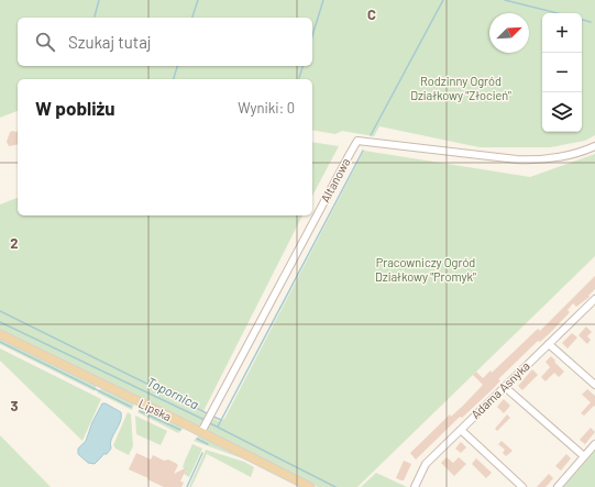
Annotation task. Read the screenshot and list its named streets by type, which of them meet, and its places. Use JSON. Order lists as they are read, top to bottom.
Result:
{
  "streets": {
    "main road": ["Lipska"],
    "street": ["Altanowa", "Adama Asnyka"]
  },
  "crossings": [
    ["Altanowa", "Lipska"]
  ],
  "water": ["Topornica"],
  "parks": ["Rodzinny Ogród Działkowy \"Złocień\"", "Pracowniczy Ogród Działkowy \"Promyk\""],
  "north": "top right",
  "page": {
    "map_buttons": ["+", "−"],
    "search": "Szukaj tutaj",
    "heading": ["W pobliżu", "Wyniki: 0"]
  },
  "grid": {
    "columns": ["C"],
    "rows": ["2", "3"]
  }
}
